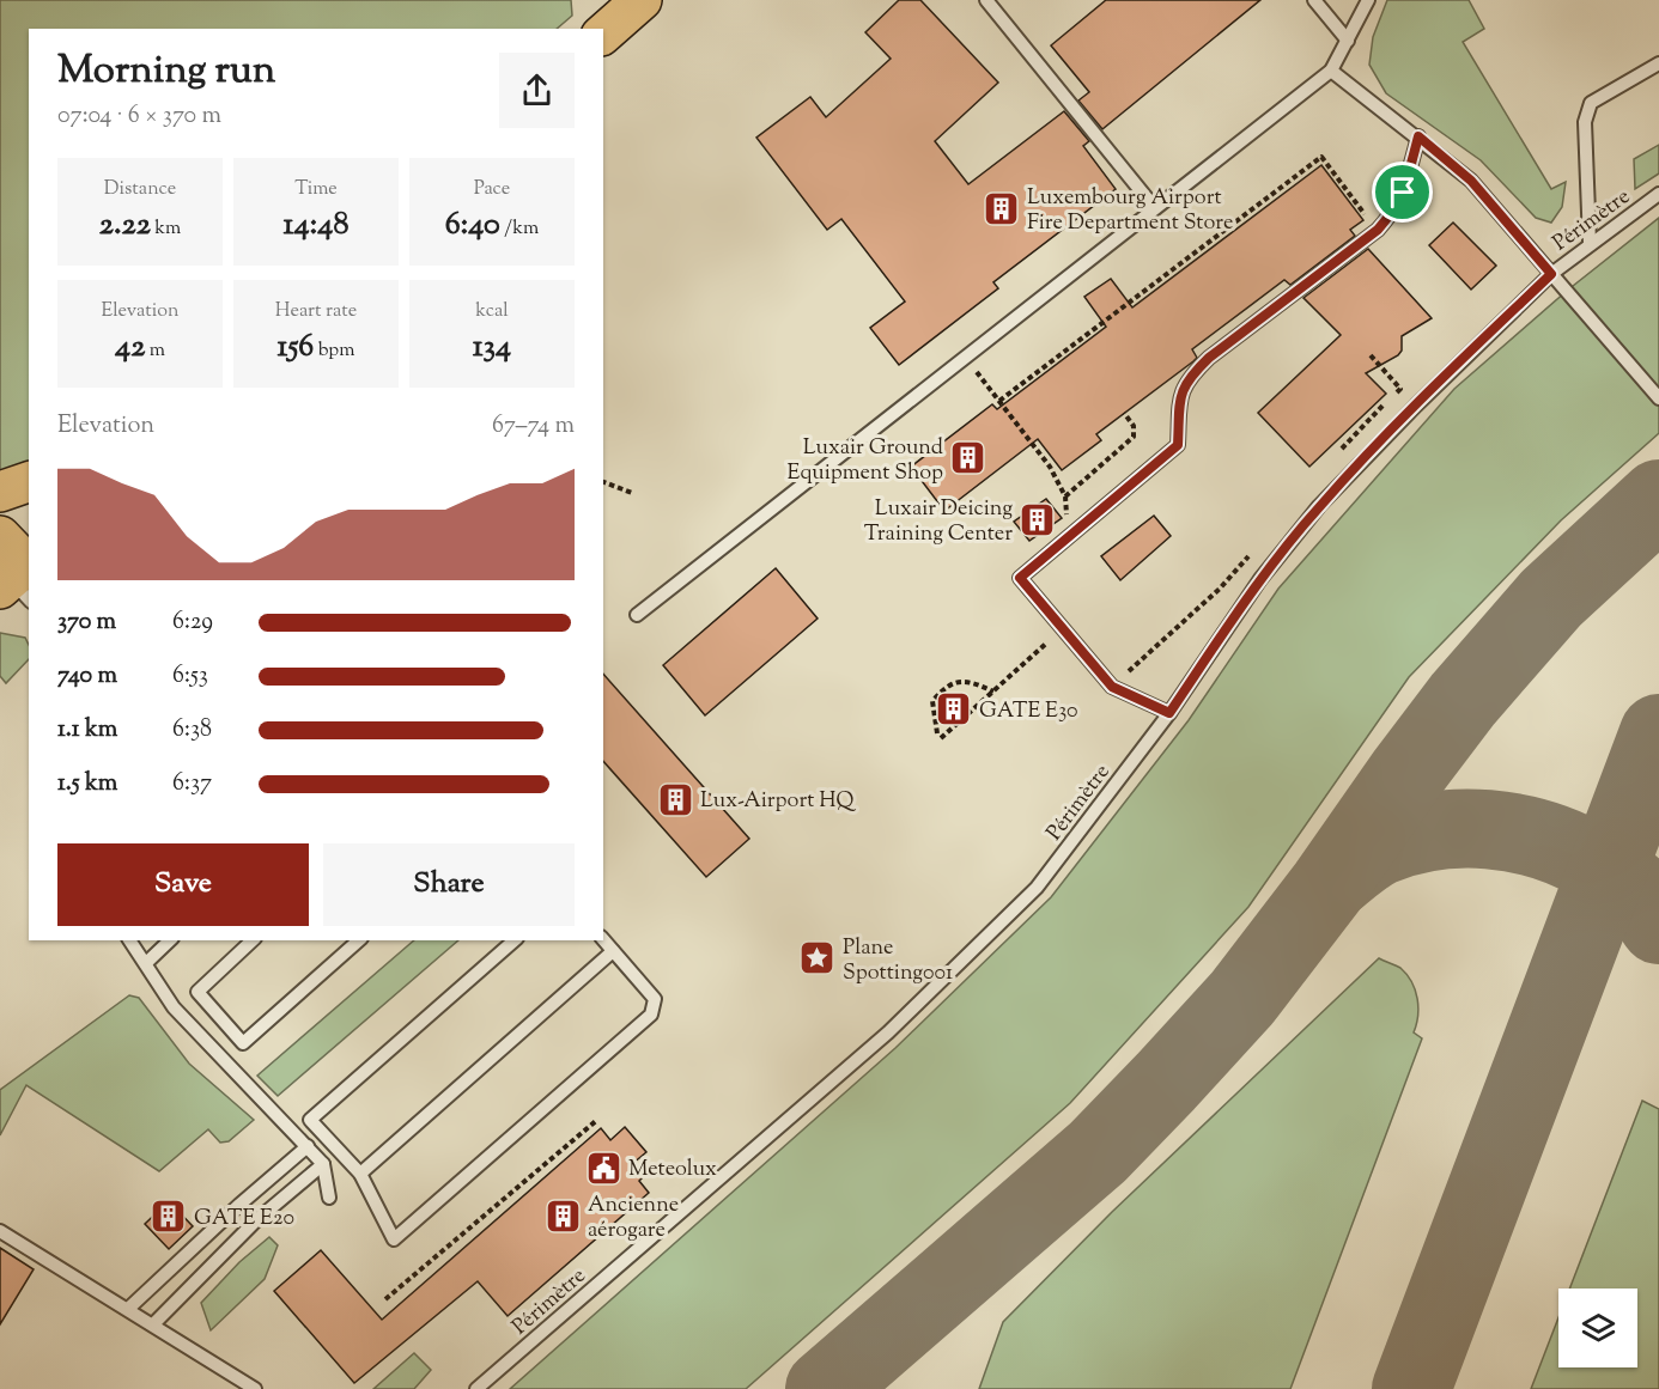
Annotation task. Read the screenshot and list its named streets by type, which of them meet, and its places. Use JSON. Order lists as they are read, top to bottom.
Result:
{
  "streets": {
    "lane": ["Périmètre"]
  },
  "places": {
    "building": [
      "Luxembourg Airport Fire Department Store",
      "Luxair Ground Equipment Shop",
      "Luxair Deicing Training Center",
      "GATE E30",
      "Lux-Airport HQ",
      "Ancienne aérogare",
      "GATE E20"
    ],
    "place": ["Plane Spotting001"],
    "public building": ["Meteolux"]
  },
  "page": {
    "heading": ["Morning run", "07:04 · 6 × 370 m"],
    "stats": [
      ["Distance", "2.22 km"],
      ["Time", "14:48"],
      ["Pace", "6:40 /km"],
      ["Elevation", "42 m"],
      ["Heart rate", "156 bpm"],
      ["kcal", "134"]
    ],
    "chart": ["Elevation", "67–74 m"],
    "list": [
      {
        "name": "370 m",
        "note": "6:29"
      },
      {
        "name": "740 m",
        "note": "6:53"
      },
      {
        "name": "1.1 km",
        "note": "6:38"
      },
      {
        "name": "1.5 km",
        "note": "6:37"
      }
    ],
    "buttons": ["Save", "Share"]
  }
}
